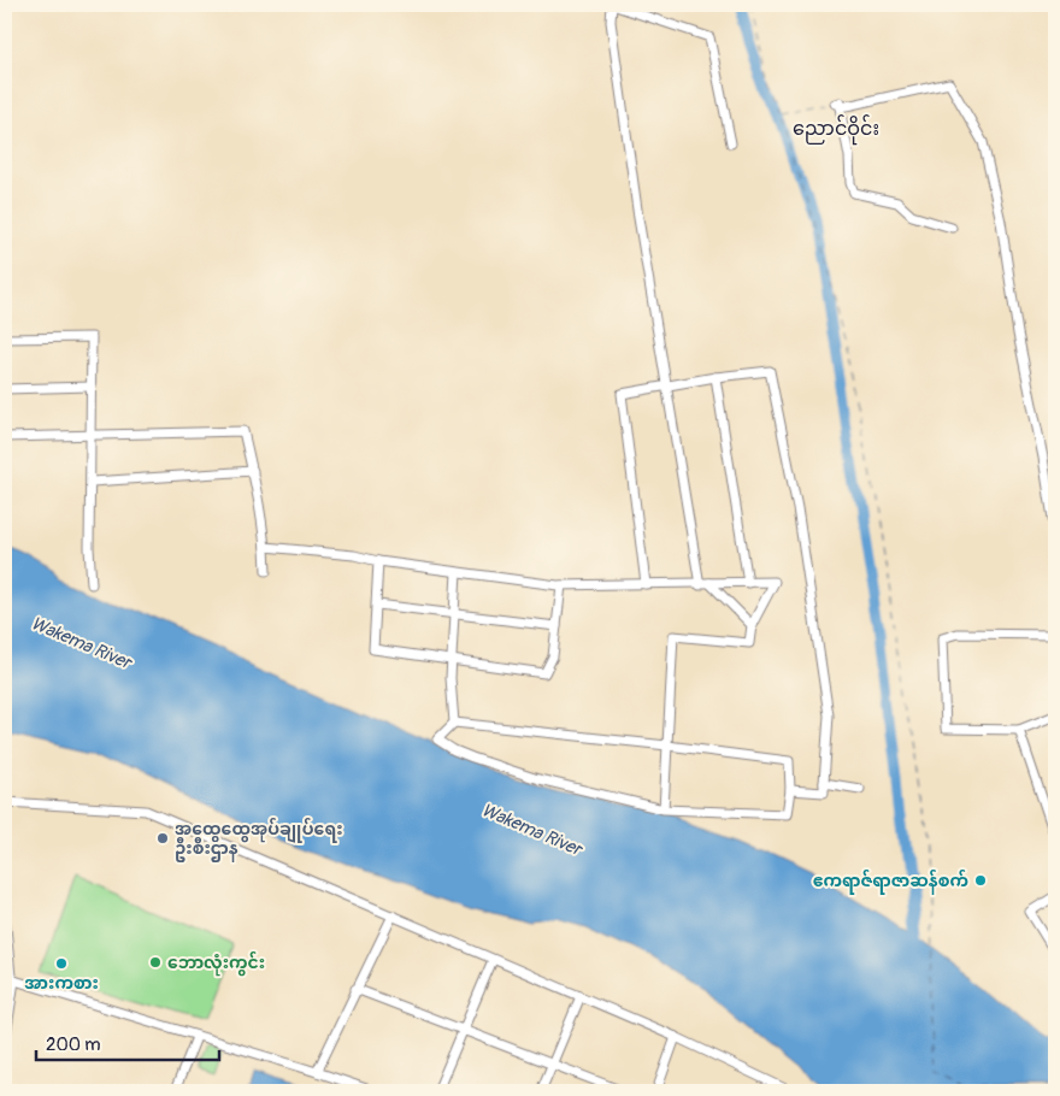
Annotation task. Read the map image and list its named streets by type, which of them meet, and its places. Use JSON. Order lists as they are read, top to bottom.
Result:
{
  "districts": ["ညောင်ဝိုင်း"],
  "water": ["Wakema River"],
  "places": [
    "အထွေထွေအုပ်ချုပ်ရေး ဦးစီးဌာန",
    "ဧကရာဇ်ရာဇာဆန်စက်",
    "ဘောလုံးကွင်း",
    "အားကစား"
  ],
  "scale_bar": "200 m"
}
